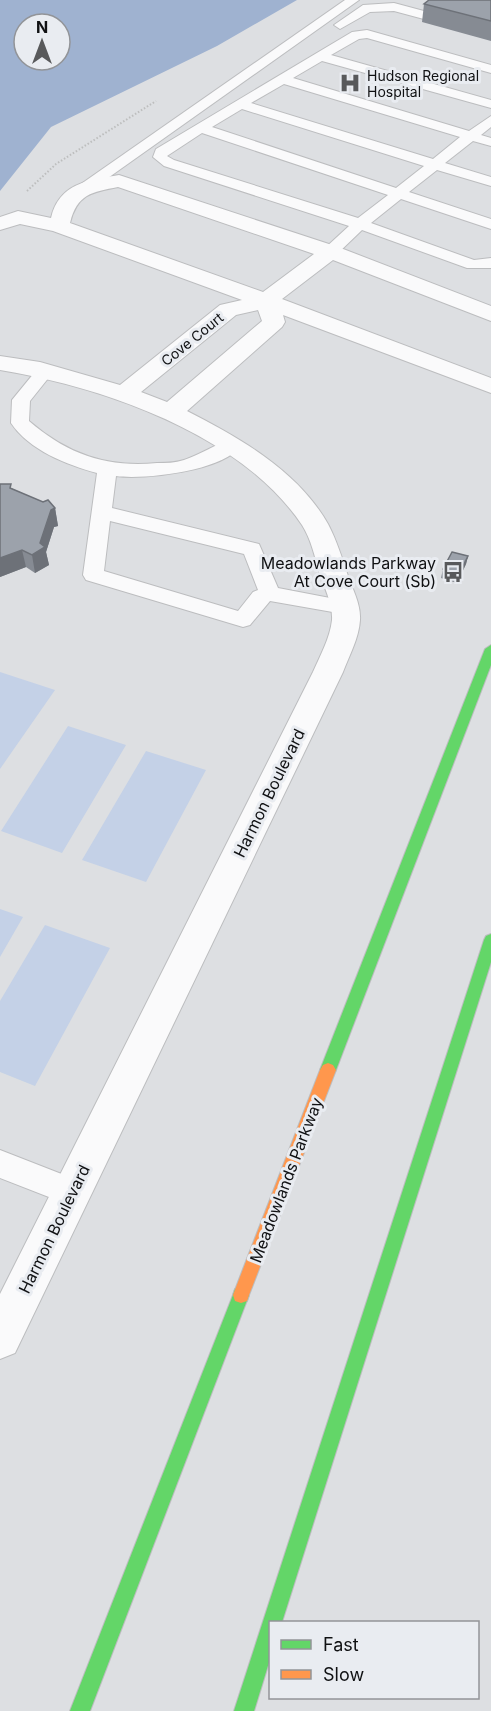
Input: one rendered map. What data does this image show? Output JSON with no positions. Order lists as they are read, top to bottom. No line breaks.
{"streets":{"main road":["Meadowlands Parkway"],"street":["Cove Court","Harmon Boulevard"]},"crossings":[["Cove Court","Harmon Boulevard"]],"places":{"hospital":["Hudson Regional Hospital"],"bus stop":["Meadowlands Parkway At Cove Court (Sb)"]},"legend":["Fast","Slow"],"north":"top"}
